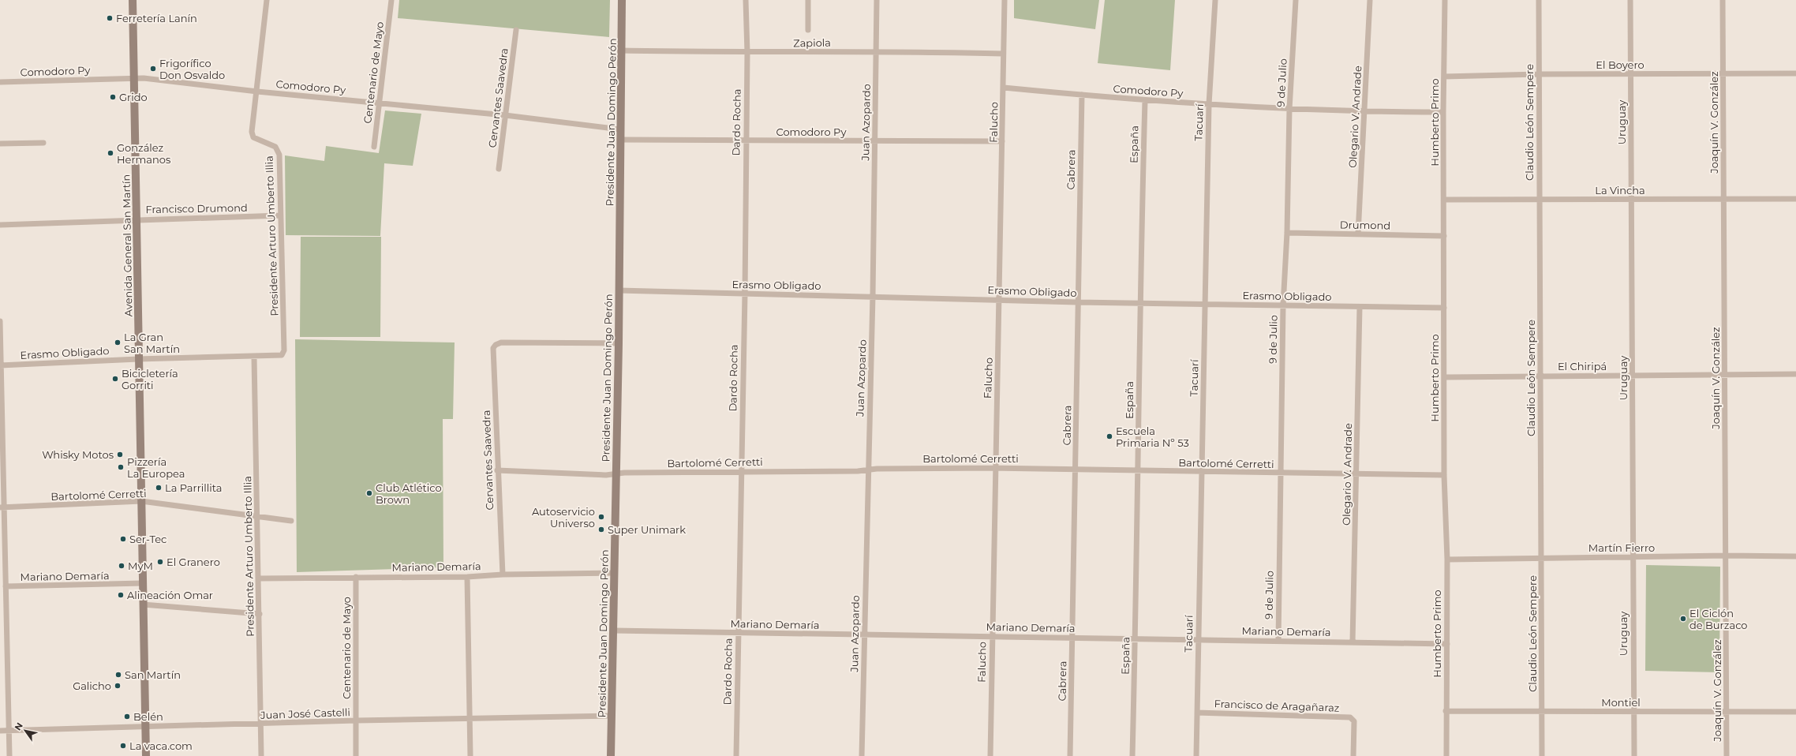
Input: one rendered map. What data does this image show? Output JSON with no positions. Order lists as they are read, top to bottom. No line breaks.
{"streets":{"street":["Zapiola","El Boyero","Comodoro Py","Centenario de Mayo","9 de Julio","Cervantes Saavedra","Olegario V. Andrade","Presidente Juan Domingo Perón","Dardo Rocha","Juan Azopardo","Falucho","Tacuarí","Humberto Primo","Claudio León Sempere","Uruguay","Joaquín V. González","España","Cabrera","La Vincha","Francisco Drumond","Drumond","Presidente Arturo Umberto Illia","Avenida General San Martín","Erasmo Obligado","El Chiripá","Bartolomé Cerretti","Martín Fierro","Mariano Demaría","Montiel","Francisco de Aragañaraz","Juan José Castelli"]},"crossings":[["Zapiola","Presidente Juan Domingo Perón"],["Zapiola","Dardo Rocha"],["Zapiola","Juan Azopardo"],["Zapiola","Falucho"],["El Boyero","Humberto Primo"],["El Boyero","Claudio León Sempere"],["El Boyero","Uruguay"],["El Boyero","Joaquín V. González"],["Comodoro Py","Centenario de Mayo"],["Comodoro Py","9 de Julio"],["Comodoro Py","Cervantes Saavedra"],["Comodoro Py","Olegario V. Andrade"],["Comodoro Py","Presidente Juan Domingo Perón"],["Comodoro Py","Dardo Rocha"],["Comodoro Py","Juan Azopardo"],["Comodoro Py","Falucho"],["Comodoro Py","Tacuarí"],["Comodoro Py","Humberto Primo"],["Comodoro Py","España"],["Comodoro Py","Cabrera"],["Comodoro Py","Presidente Arturo Umberto Illia"],["Comodoro Py","Avenida General San Martín"],["Centenario de Mayo","Mariano Demaría"],["Centenario de Mayo","Juan José Castelli"],["9 de Julio","Drumond"],["9 de Julio","Erasmo Obligado"],["9 de Julio","Bartolomé Cerretti"],["9 de Julio","Mariano Demaría"],["Cervantes Saavedra","Presidente Juan Domingo Perón"],["Cervantes Saavedra","Bartolomé Cerretti"],["Cervantes Saavedra","Mariano Demaría"],["Olegario V. Andrade","Drumond"],["Olegario V. Andrade","Erasmo Obligado"],["Olegario V. Andrade","Bartolomé Cerretti"],["Olegario V. Andrade","Mariano Demaría"],["Presidente Juan Domingo Perón","Erasmo Obligado"],["Presidente Juan Domingo Perón","Bartolomé Cerretti"],["Presidente Juan Domingo Perón","Mariano Demaría"],["Presidente Juan Domingo Perón","Juan José Castelli"],["Dardo Rocha","Erasmo Obligado"],["Dardo Rocha","Bartolomé Cerretti"],["Dardo Rocha","Mariano Demaría"],["Juan Azopardo","Erasmo Obligado"],["Juan Azopardo","Bartolomé Cerretti"],["Juan Azopardo","Mariano Demaría"],["Falucho","Erasmo Obligado"],["Falucho","Bartolomé Cerretti"],["Falucho","Mariano Demaría"],["Tacuarí","Erasmo Obligado"],["Tacuarí","Bartolomé Cerretti"],["Tacuarí","Mariano Demaría"],["Tacuarí","Francisco de Aragañaraz"],["Humberto Primo","La Vincha"],["Humberto Primo","Drumond"],["Humberto Primo","Erasmo Obligado"],["Humberto Primo","El Chiripá"],["Humberto Primo","Bartolomé Cerretti"],["Humberto Primo","Martín Fierro"],["Humberto Primo","Mariano Demaría"],["Humberto Primo","Montiel"],["Claudio León Sempere","La Vincha"],["Claudio León Sempere","El Chiripá"],["Claudio León Sempere","Martín Fierro"],["Claudio León Sempere","Montiel"],["Uruguay","La Vincha"],["Uruguay","El Chiripá"],["Uruguay","Martín Fierro"],["Uruguay","Montiel"],["Joaquín V. González","La Vincha"],["Joaquín V. González","El Chiripá"],["Joaquín V. González","Martín Fierro"],["Joaquín V. González","Montiel"],["España","Erasmo Obligado"],["España","Bartolomé Cerretti"],["España","Mariano Demaría"],["Cabrera","Erasmo Obligado"],["Cabrera","Bartolomé Cerretti"],["Cabrera","Mariano Demaría"],["Francisco Drumond","Presidente Arturo Umberto Illia"],["Francisco Drumond","Avenida General San Martín"],["Presidente Arturo Umberto Illia","Erasmo Obligado"],["Presidente Arturo Umberto Illia","Bartolomé Cerretti"],["Presidente Arturo Umberto Illia","Mariano Demaría"],["Presidente Arturo Umberto Illia","Juan José Castelli"],["Avenida General San Martín","Erasmo Obligado"],["Avenida General San Martín","Bartolomé Cerretti"],["Avenida General San Martín","Mariano Demaría"],["Avenida General San Martín","Juan José Castelli"]],"places":["Ferretería Lanín","Frigorífico Don Osvaldo","Grido","González Hermanos","La Gran San Martín","Bicicletería Gorriti","Escuela Primaria Nº 53","Whisky Motos","Pizzería La Europea","La Parrillita","Club Atlético Brown","Autoservicio Universo","Super Unimark","Ser-Tec","El Granero","MyM","Alineación Omar","El Ciclón de Burzaco","San Martín","Galicho","Belén","La vaca.com"],"north":"top left"}
